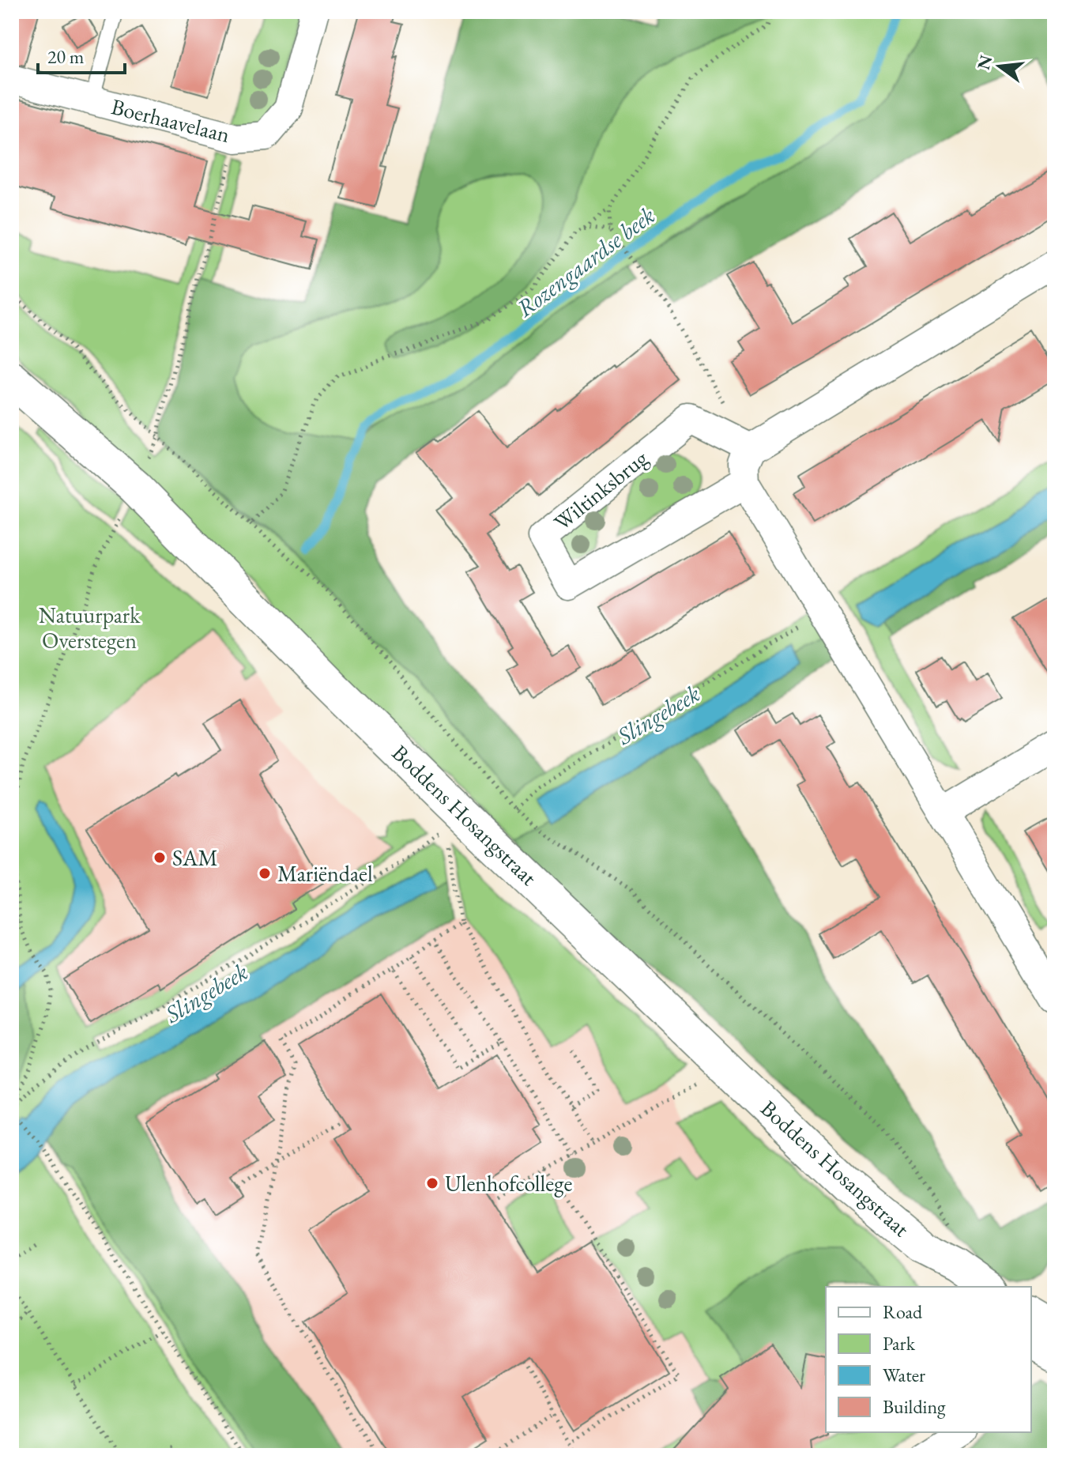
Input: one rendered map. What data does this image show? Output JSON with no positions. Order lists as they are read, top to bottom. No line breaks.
{"streets":{"street":["Boerhaavelaan","Wiltinksbrug","Boddens Hosangstraat"]},"water":["Rozengaardse beek","Slingebeek"],"parks":["Natuurpark Overstegen"],"places":["SAM","Mariëndael","Ulenhofcollege"],"legend":["Road","Park","Water","Building"],"scale_bar":"20 m","north":"left"}
